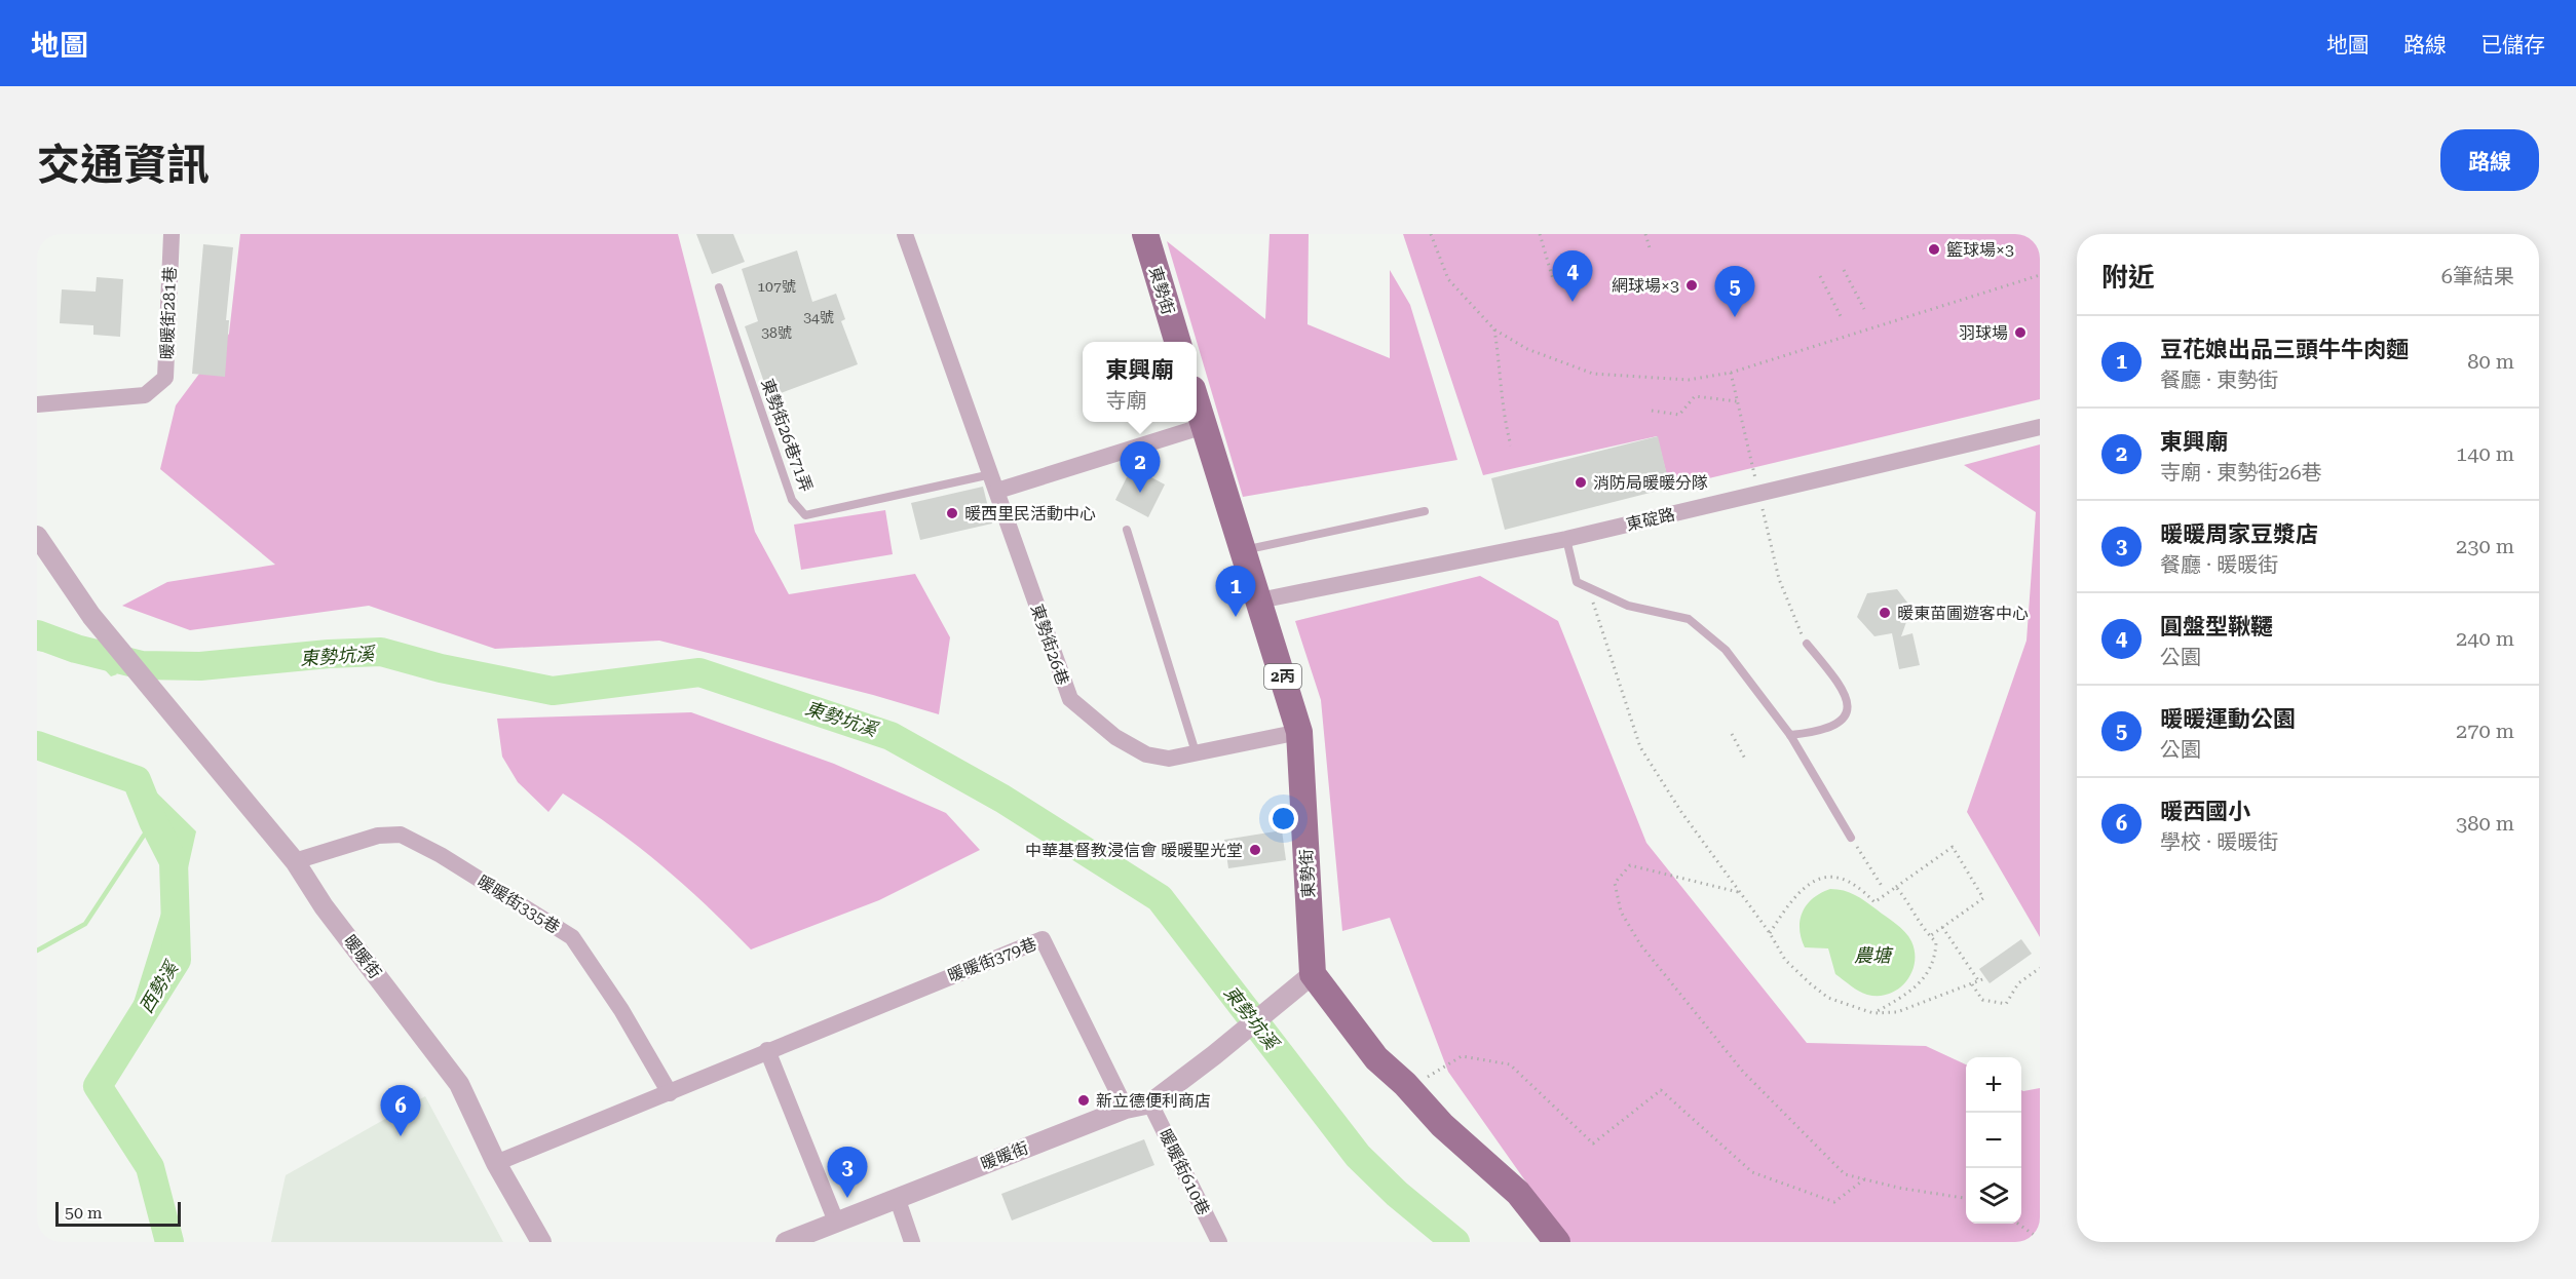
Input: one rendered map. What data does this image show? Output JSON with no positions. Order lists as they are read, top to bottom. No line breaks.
{"streets":{"main road":["東勢街","2丙"],"street":["暖暖街281巷","東碇路","東勢街26巷","暖暖街335巷","暖暖街","暖暖街379巷","暖暖街610巷"],"lane":["東勢街26巷71弄"]},"crossings":[["東勢街","東碇路"],["東勢街","東勢街26巷"],["東勢街","暖暖街"],["東勢街26巷71弄","東勢街26巷"],["暖暖街335巷","暖暖街"],["暖暖街335巷","暖暖街379巷"],["暖暖街","暖暖街379巷"],["暖暖街","暖暖街610巷"]],"water":["東勢坑溪","農塘","西勢溪"],"places":["籃球場×3","網球場×3","羽球場","消防局暖暖分隊","暖西里民活動中心","暖東苗圃遊客中心","中華基督教浸信會 暖暖聖光堂","新立德便利商店"],"house_numbers":["107號","34號","38號"],"scale_bar":"50 m","page":{"header":"地圖","nav":["地圖","路線","已儲存"],"title":"交通資訊","buttons":"路線","heading":["附近","6筆結果"],"pins":["4","5","2","1","6","3"],"list":[{"mark":"1","name":"豆花娘出品三頭牛牛肉麵","note":"餐廳 · 東勢街","value":"80 m"},{"mark":"2","name":"東興廟","note":"寺廟 · 東勢街26巷","value":"140 m"},{"mark":"3","name":"暖暖周家豆漿店","note":"餐廳 · 暖暖街","value":"230 m"},{"mark":"4","name":"圓盤型鞦韆","note":"公園","value":"240 m"},{"mark":"5","name":"暖暖運動公園","note":"公園","value":"270 m"},{"mark":"6","name":"暖西國小","note":"學校 · 暖暖街","value":"380 m"}],"popup":["東興廟","寺廟"],"map_buttons":["+","−"],"scale":"50 m"}}
